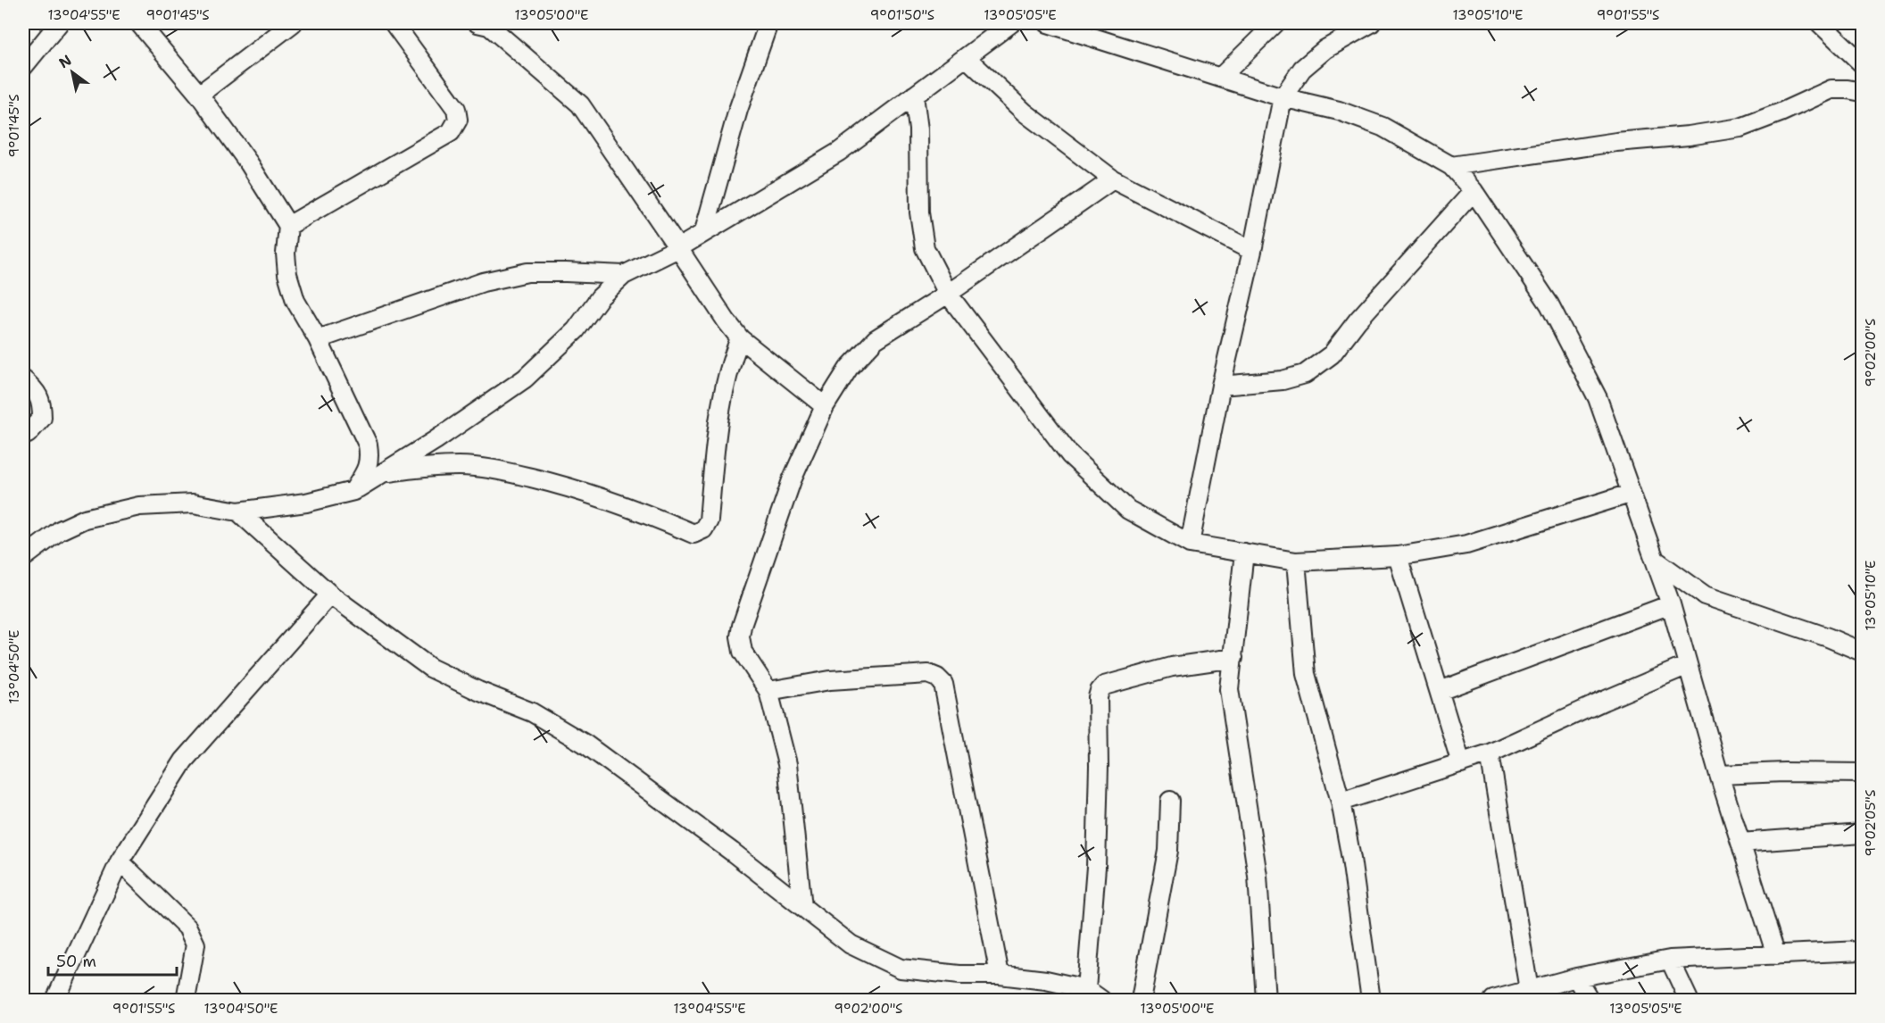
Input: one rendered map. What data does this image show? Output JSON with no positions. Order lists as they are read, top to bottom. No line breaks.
{"scale_bar":"50 m","north":"top left","coordinates":["13°04'55\"E","9°01'45\"S","13°05'00\"E","9°01'50\"S","13°05'05\"E","13°05'10\"E","9°01'55\"S","9°02'00\"S","13°04'50\"E","9°02'05\"S"]}
